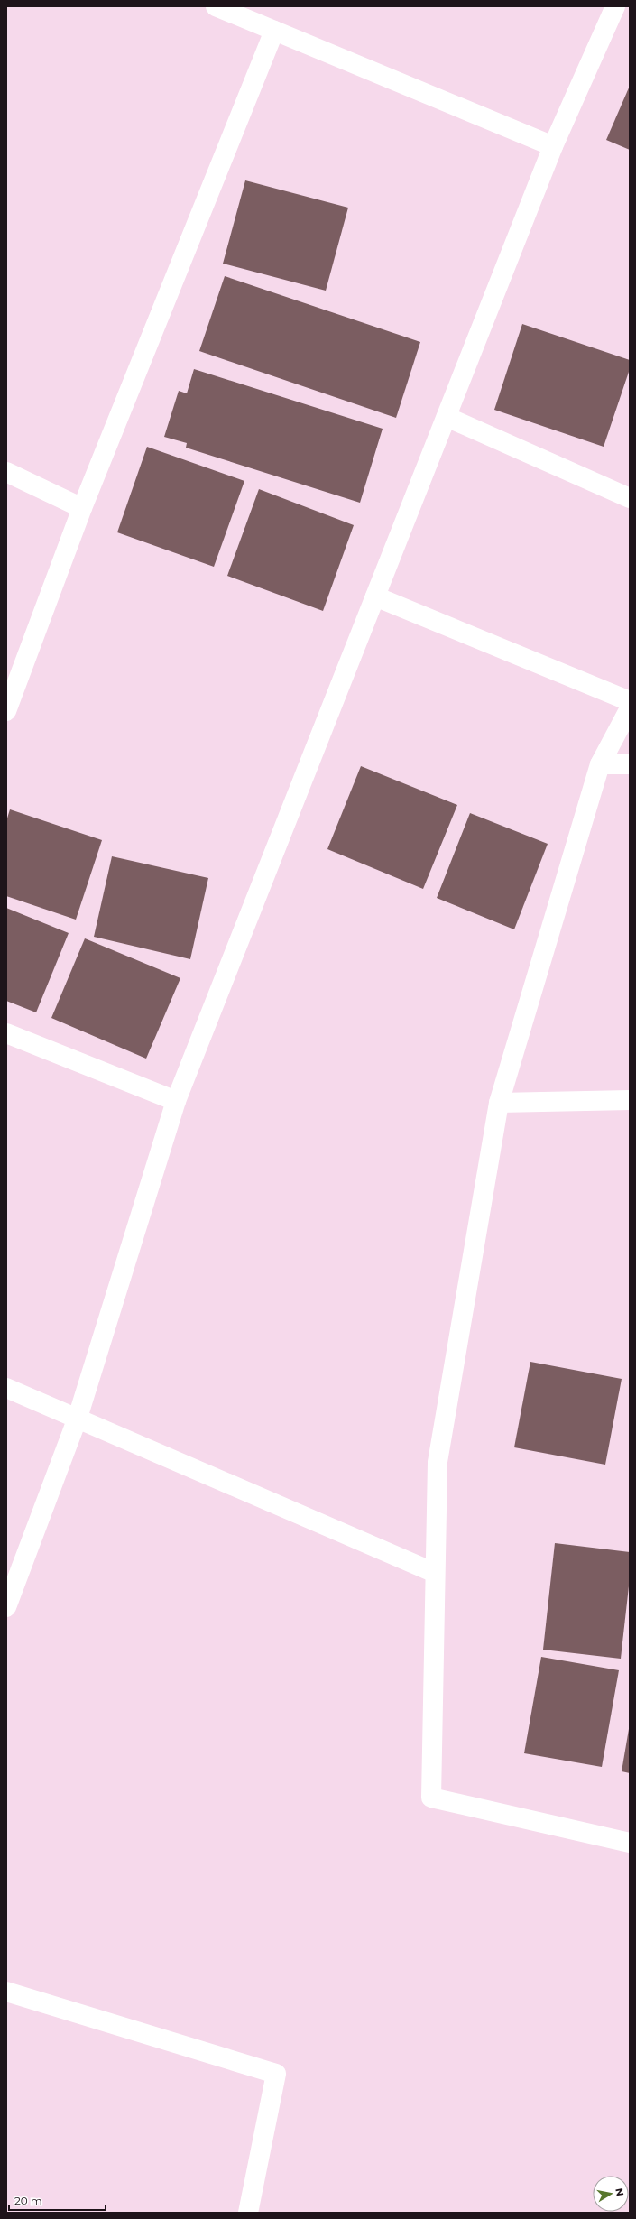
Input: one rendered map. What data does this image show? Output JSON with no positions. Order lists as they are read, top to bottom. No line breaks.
{"scale_bar":"20 m","north":"right"}
